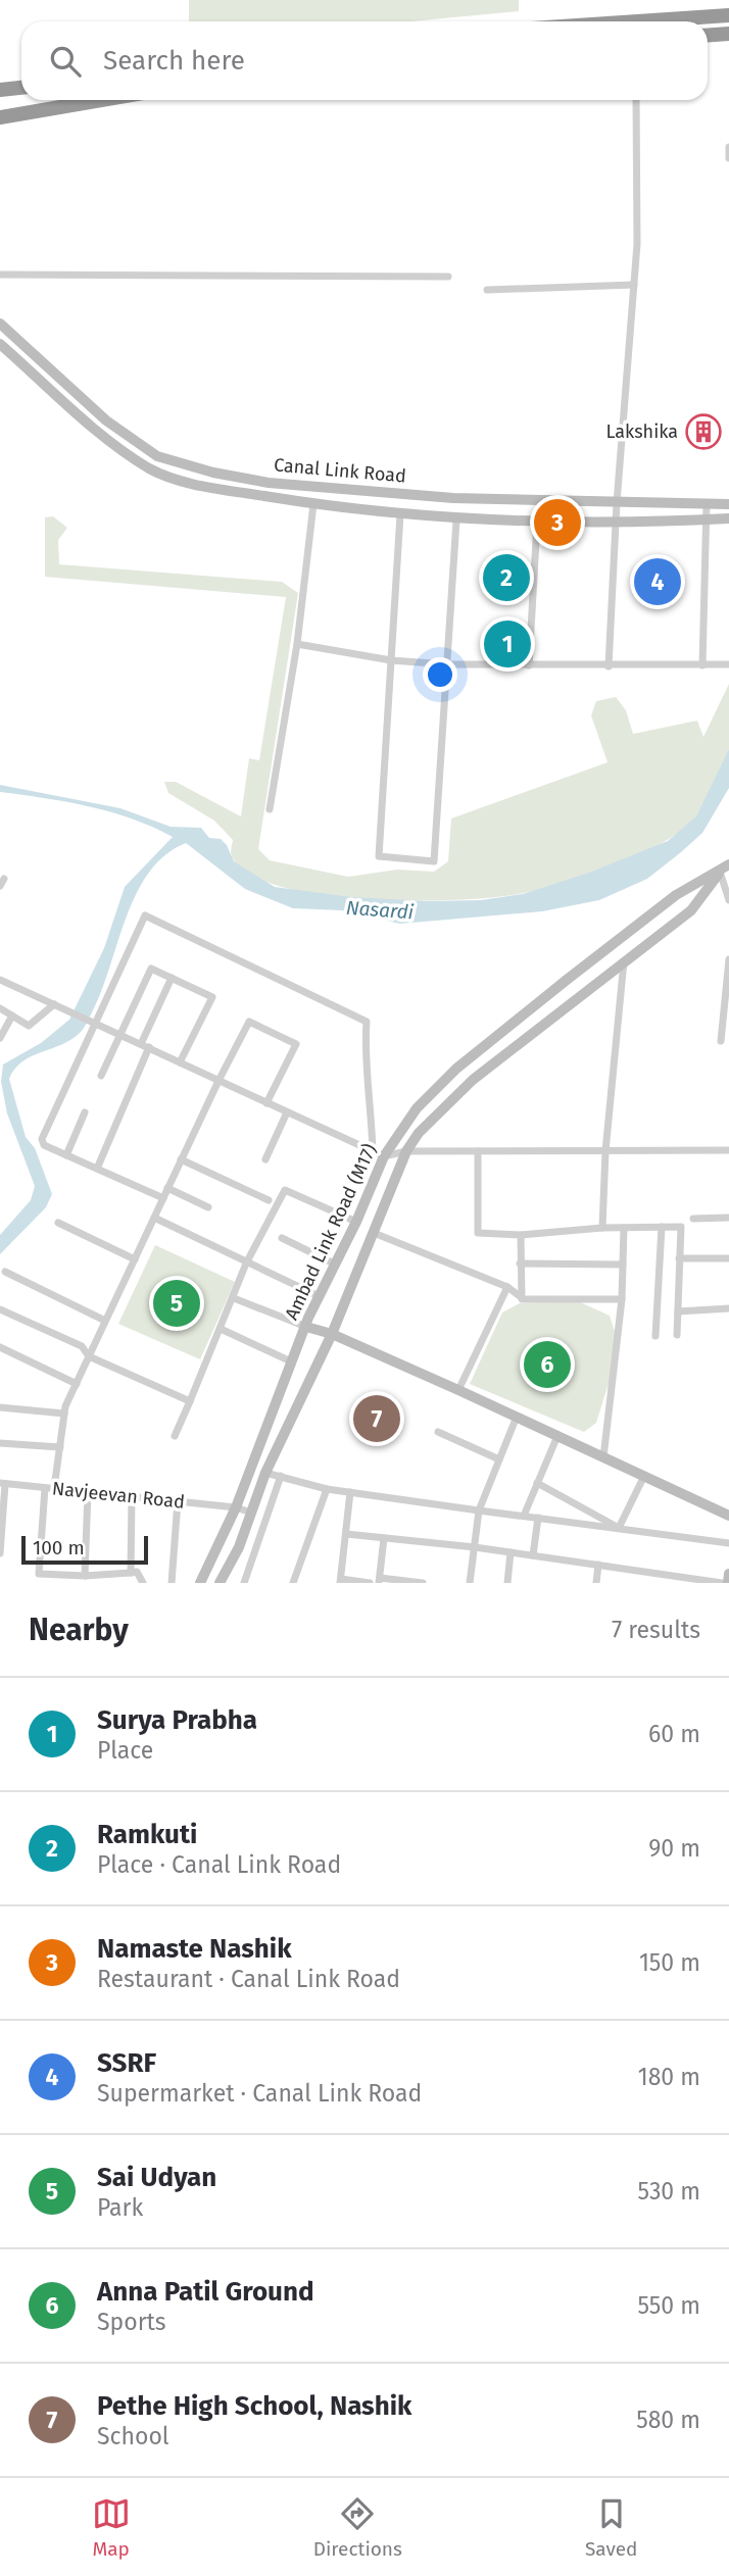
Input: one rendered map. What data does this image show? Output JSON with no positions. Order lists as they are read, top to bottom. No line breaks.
{"streets":{"main road":["Canal Link Road","Ambad Link Road (M17)"],"street":["Navjeevan Road"]},"crossings":[["Ambad Link Road (M17)","Navjeevan Road"]],"water":["Nasardi"],"places":{"building":["Lakshika"]},"scale_bar":"100 m","page":{"search":"Search here","pins":["3","2","4","1","5","6","7"],"scale":"100 m","heading":["Nearby","7 results"],"list":[{"mark":"1","name":"Surya Prabha","note":"Place","value":"60 m"},{"mark":"2","name":"Ramkuti","note":"Place · Canal Link Road","value":"90 m"},{"mark":"3","name":"Namaste Nashik","note":"Restaurant · Canal Link Road","value":"150 m"},{"mark":"4","name":"SSRF","note":"Supermarket · Canal Link Road","value":"180 m"},{"mark":"5","name":"Sai Udyan","note":"Park","value":"530 m"},{"mark":"6","name":"Anna Patil Ground","note":"Sports","value":"550 m"},{"mark":"7","name":"Pethe High School, Nashik","note":"School","value":"580 m"}],"nav":["Map","Directions","Saved"]}}
